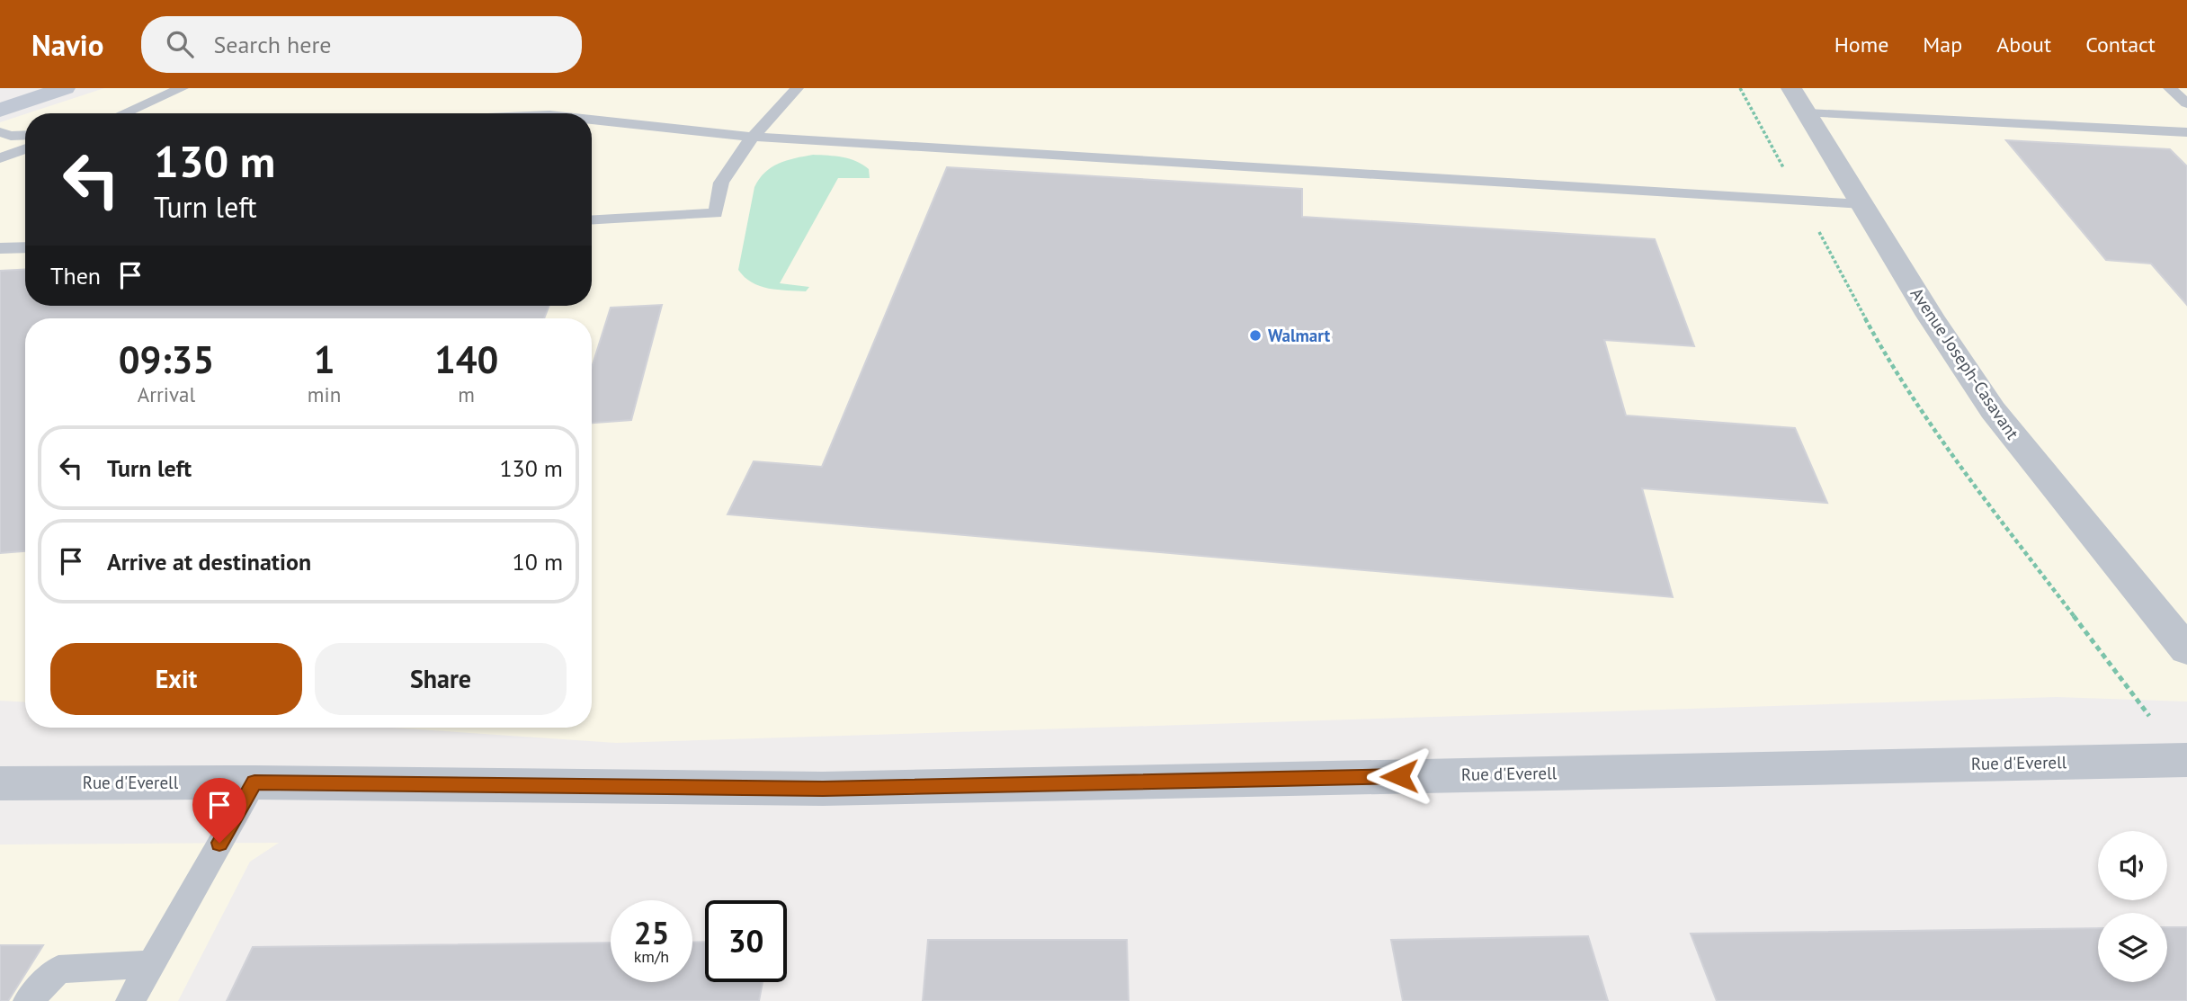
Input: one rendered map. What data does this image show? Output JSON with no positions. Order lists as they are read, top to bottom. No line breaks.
{"streets":{"street":["Avenue Joseph-Casavant","Rue d'Everell"]},"places":["Walmart"],"page":{"header":"Navio","search":"Search here","nav":["Home","Map","About","Contact"],"turn":["130 m","Turn left"],"then":"Then","eta":["09:35","Arrival","1","min","140","m"],"list":[{"name":"Turn left","value":"130 m"},{"name":"Arrive at destination","value":"10 m"}],"buttons":["Exit","Share"],"speed":"25 km/h","limit":"30"}}
